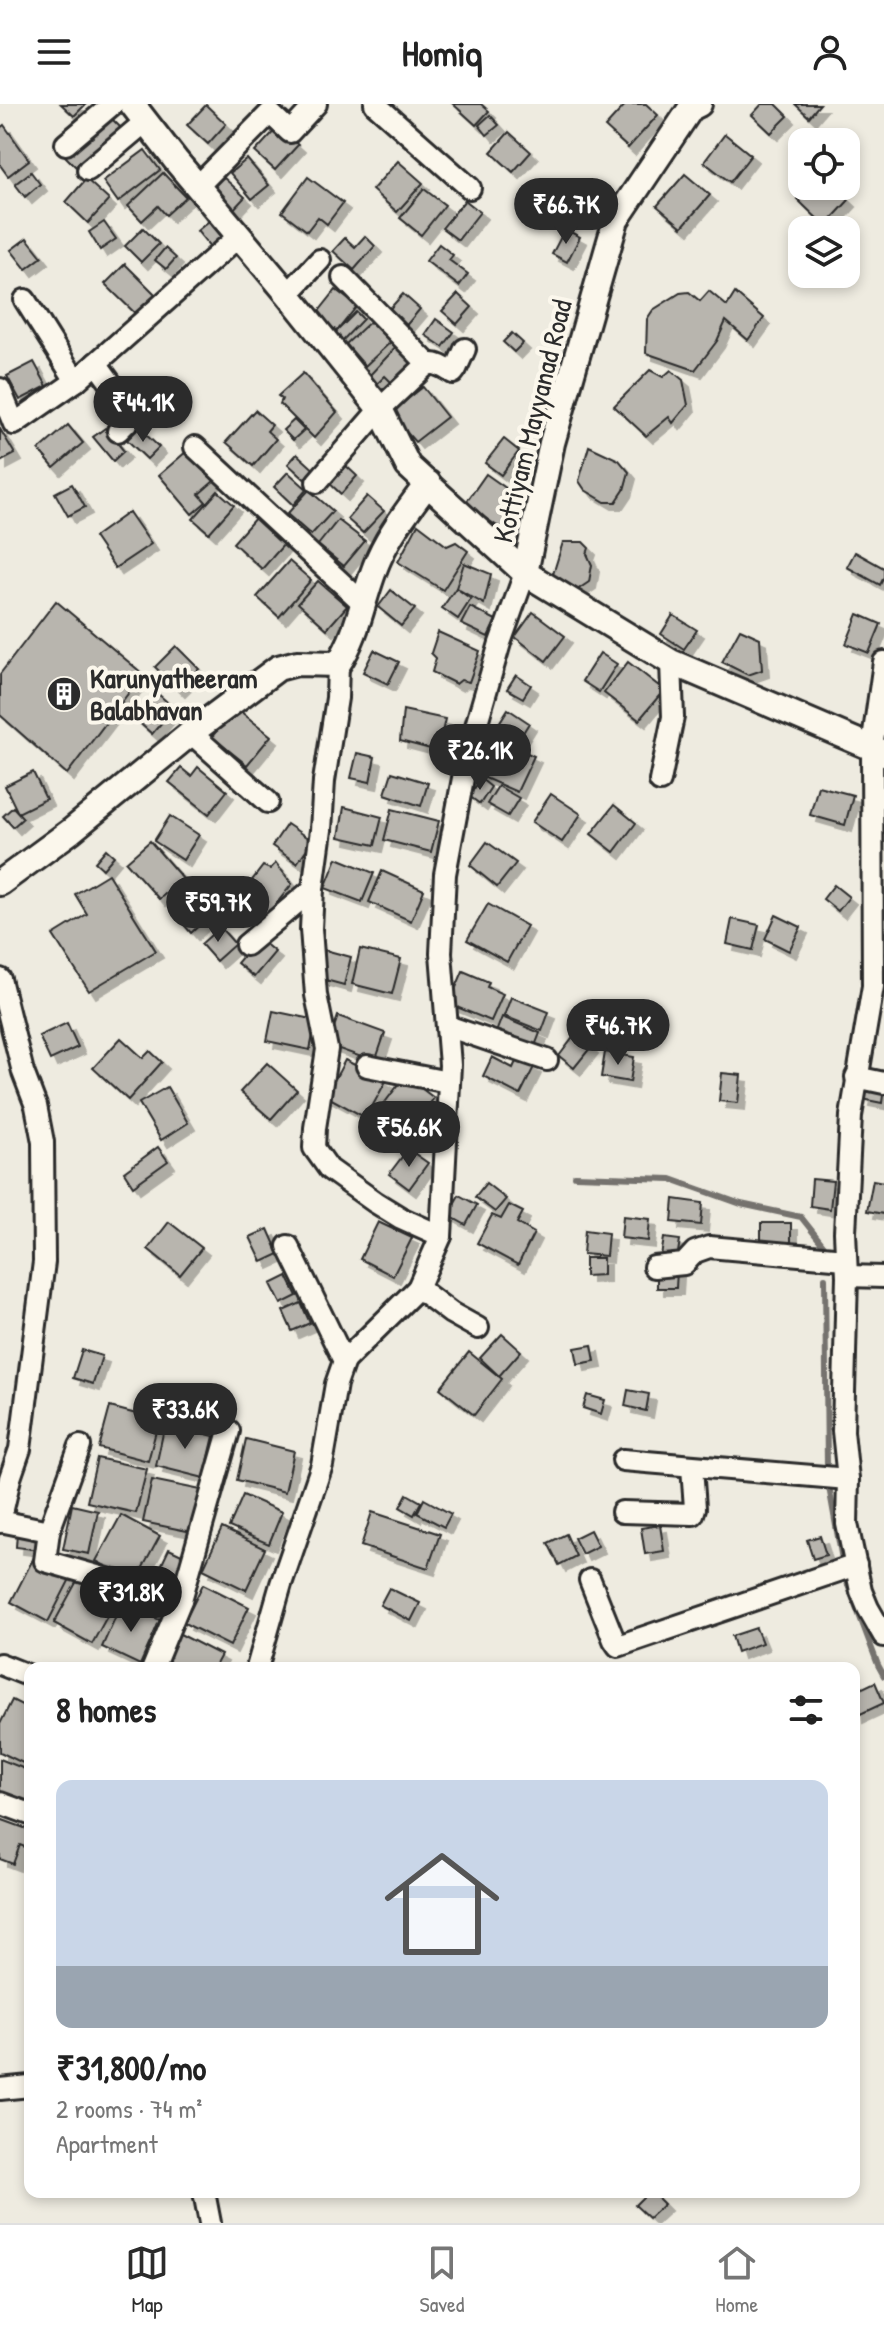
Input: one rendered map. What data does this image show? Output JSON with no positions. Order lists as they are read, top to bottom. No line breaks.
{"streets":{"street":["Kottiyam Mayyanad Road"]},"places":{"building":["Karunyatheeram Balabhavan"]},"page":{"header":"Homiq","price":["₹66.7K","₹44.1K","₹26.1K","₹59.7K","₹46.7K","₹56.6K","₹33.6K","₹31.8K"],"heading":"8 homes","list":[{"name":"₹31,800/mo","note":"2 rooms · 74 m² · Apartment"}],"tabs":["Map","Saved","Home"]}}
